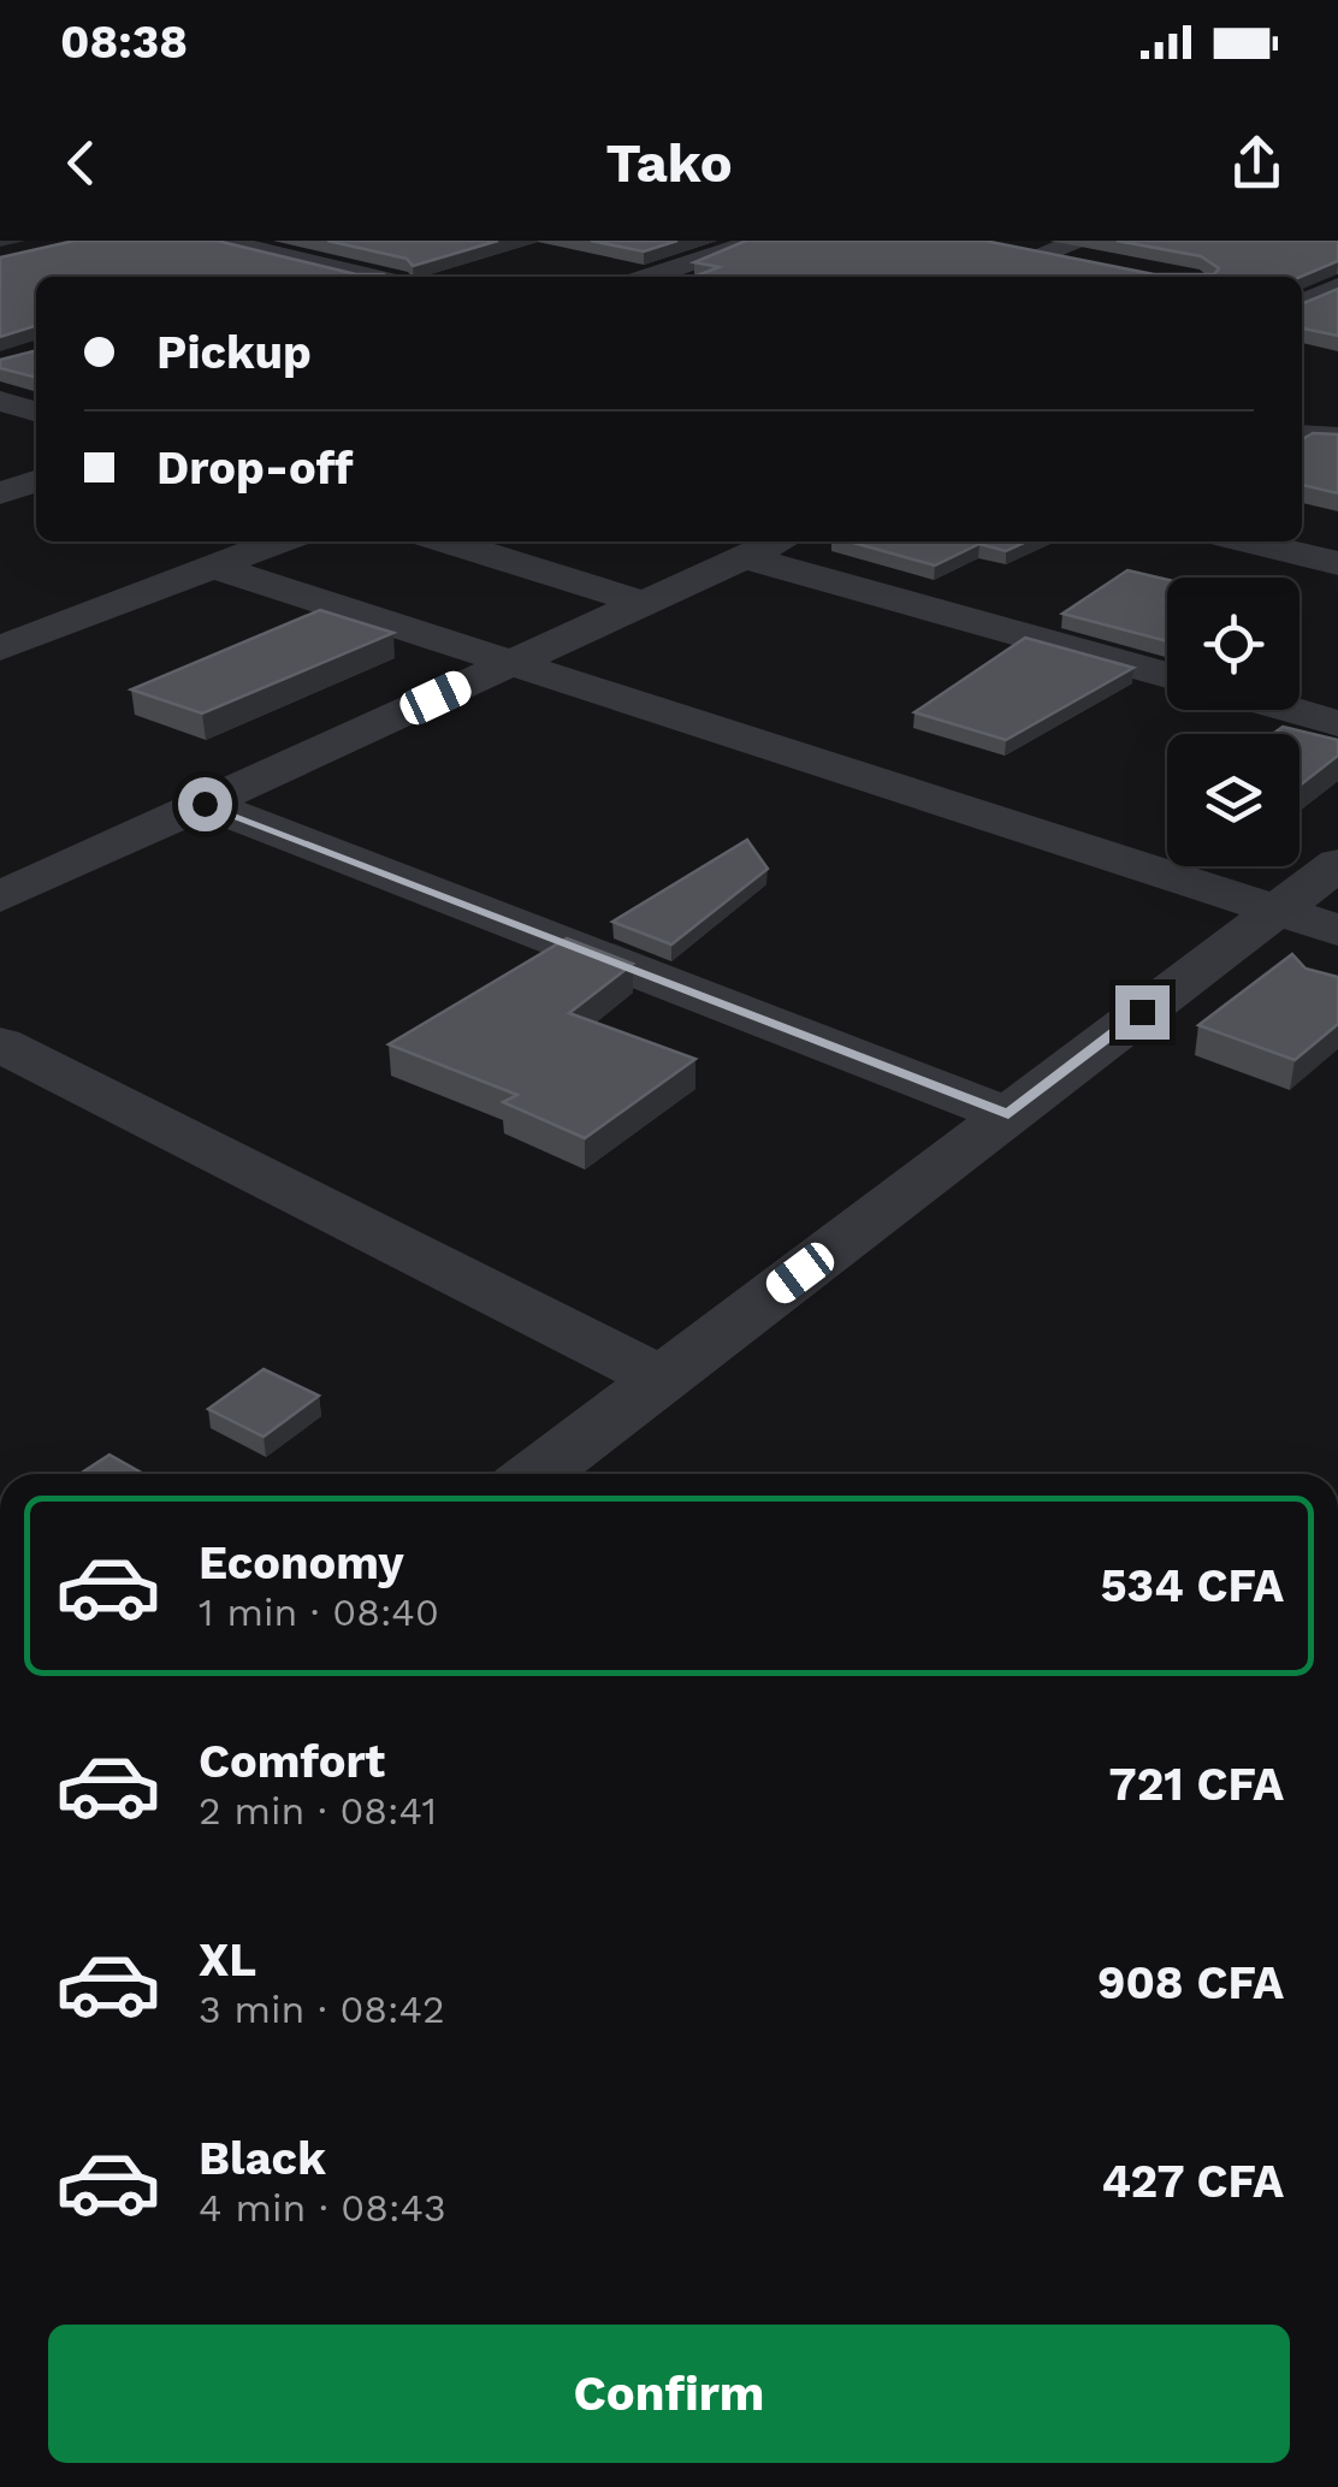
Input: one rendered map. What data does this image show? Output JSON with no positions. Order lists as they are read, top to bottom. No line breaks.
{"page":{"status":"08:38","header":"Tako","banner":["Pickup","Drop-off"],"list":[{"name":"Economy","note":"1 min · 08:40","value":"534 CFA"},{"name":"Comfort","note":"2 min · 08:41","value":"721 CFA"},{"name":"XL","note":"3 min · 08:42","value":"908 CFA"},{"name":"Black","note":"4 min · 08:43","value":"427 CFA"}],"buttons":"Confirm"}}
